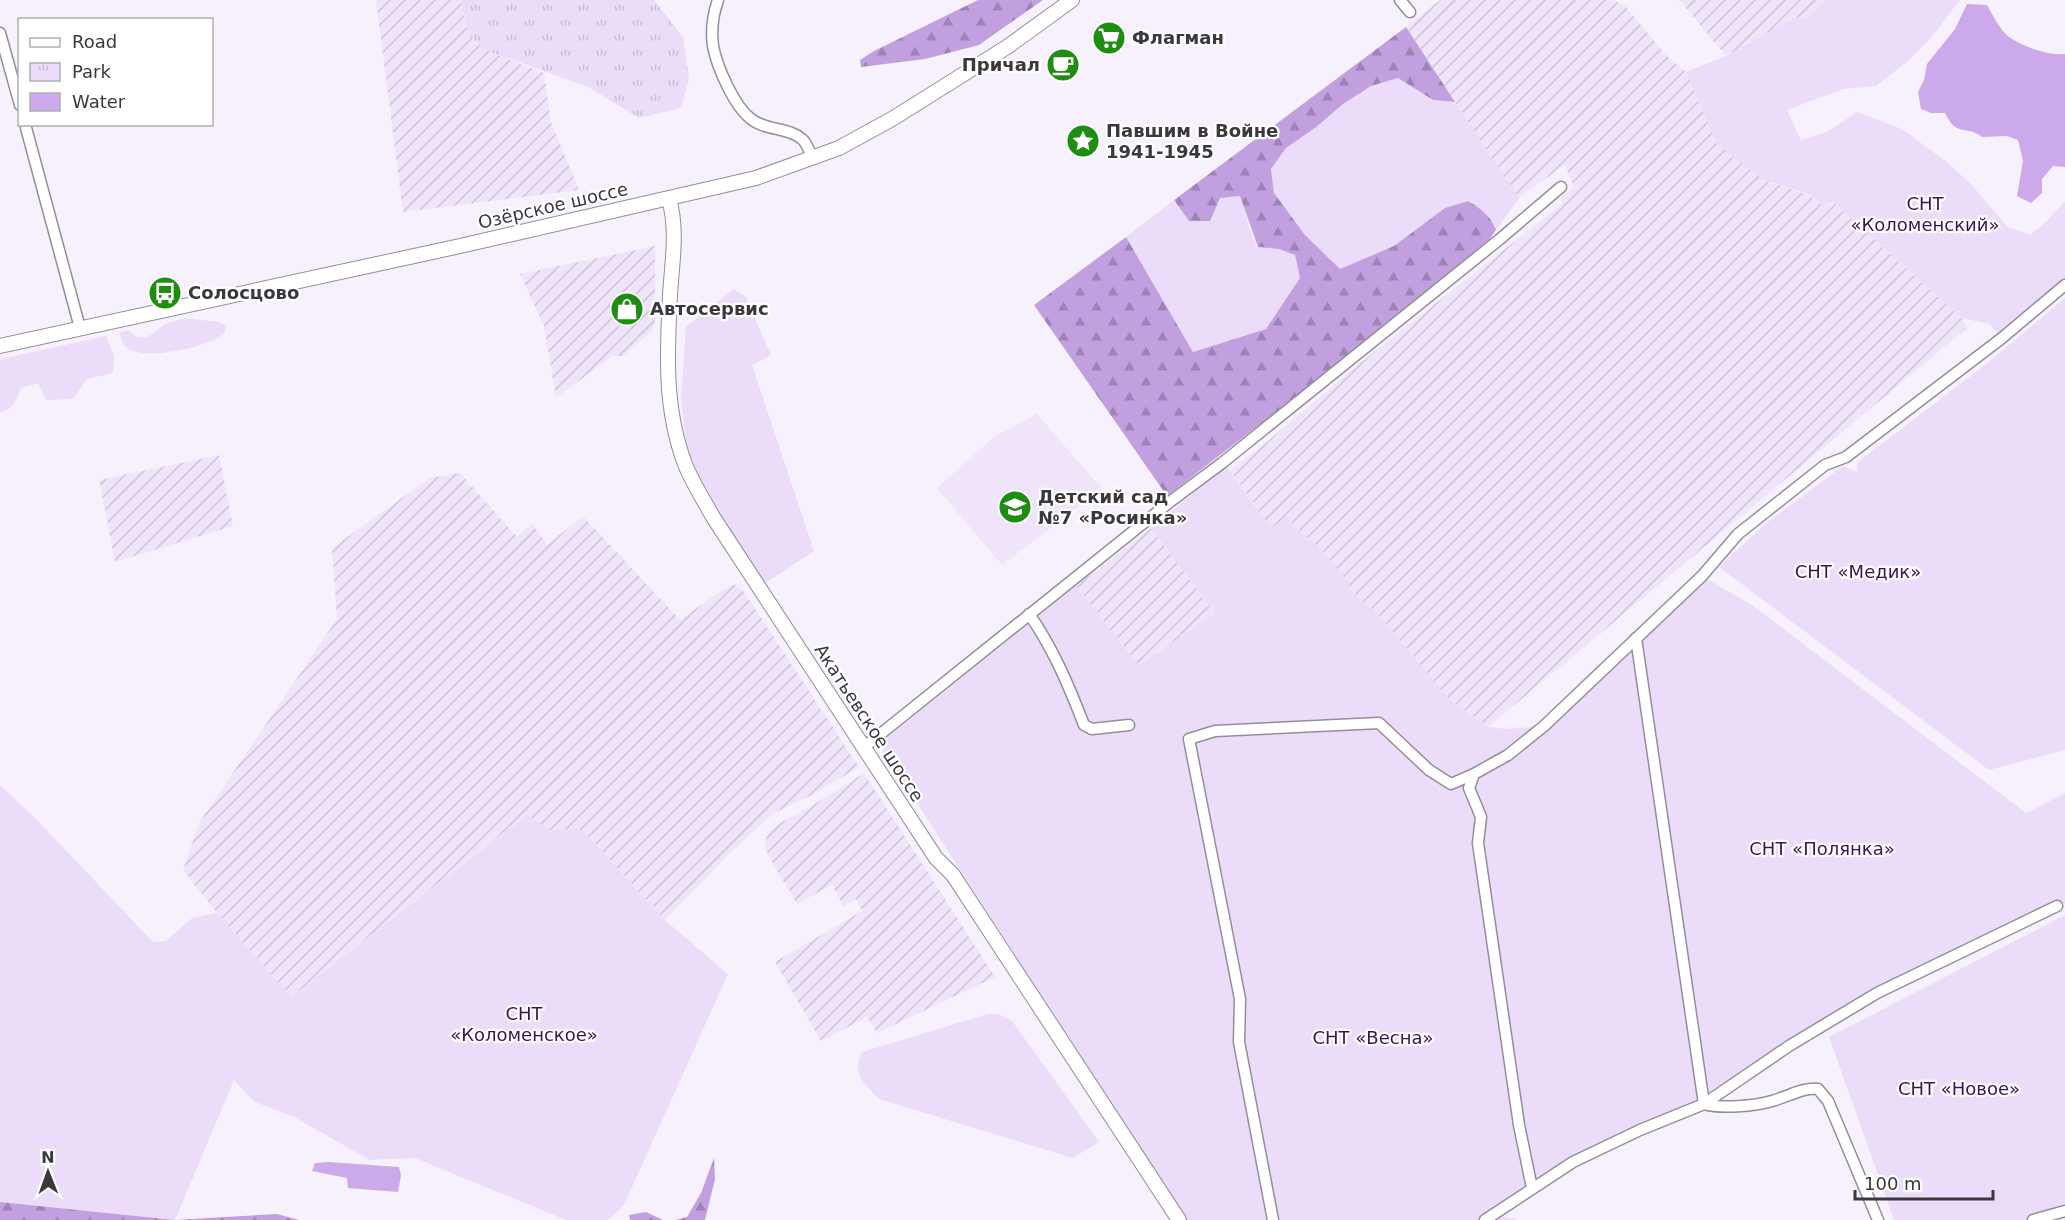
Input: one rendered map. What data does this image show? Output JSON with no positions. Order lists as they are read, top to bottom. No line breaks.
{"streets":{"main road":["Озёрское шоссе","Акатьевское шоссе"]},"crossings":[["Озёрское шоссе","Акатьевское шоссе"]],"parks":["СНТ «Коломенский»","СНТ «Медик»","СНТ «Полянка»","СНТ «Коломенское»","СНТ «Весна»","СНТ «Новое»"],"places":{"supermarket":["Флагман"],"cafe":["Причал"],"place":["Павшим в Войне 1941-1945"],"bus stop":["Солосцово"],"shop":["Автосервис"],"school or university":["Детский сад №7 «Росинка»"]},"legend":["Road","Park","Water"],"scale_bar":"100 m","north":"top"}
